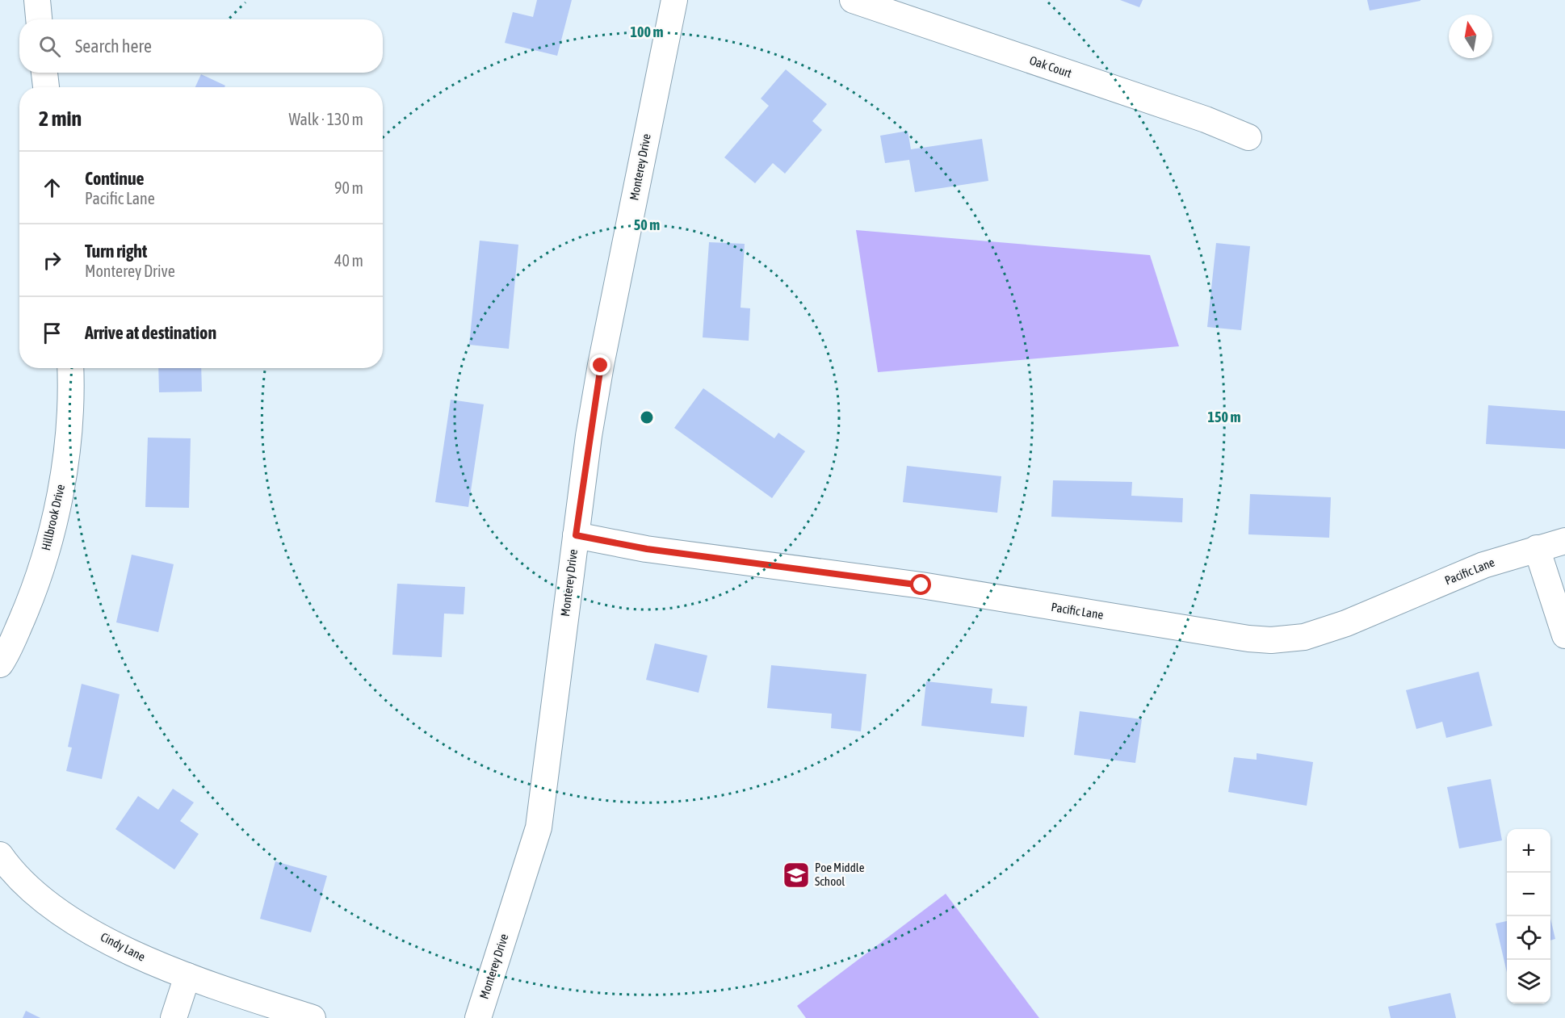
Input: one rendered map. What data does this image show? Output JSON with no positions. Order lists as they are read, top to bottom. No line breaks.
{"streets":{"street":["Oak Court","Monterey Drive","Hillbrook Drive","Pacific Lane","Cindy Lane"]},"crossings":[["Monterey Drive","Pacific Lane"]],"places":{"school or university":["Poe Middle School"]},"north":"top","page":{"search":"Search here","heading":["2 min","Walk · 130 m"],"list":[["Continue","Pacific Lane","90 m"],["Turn right","Monterey Drive","40 m"],"Arrive at destination"],"map_buttons":["+","−"]},"rings":["100 m","50 m","150 m"]}
